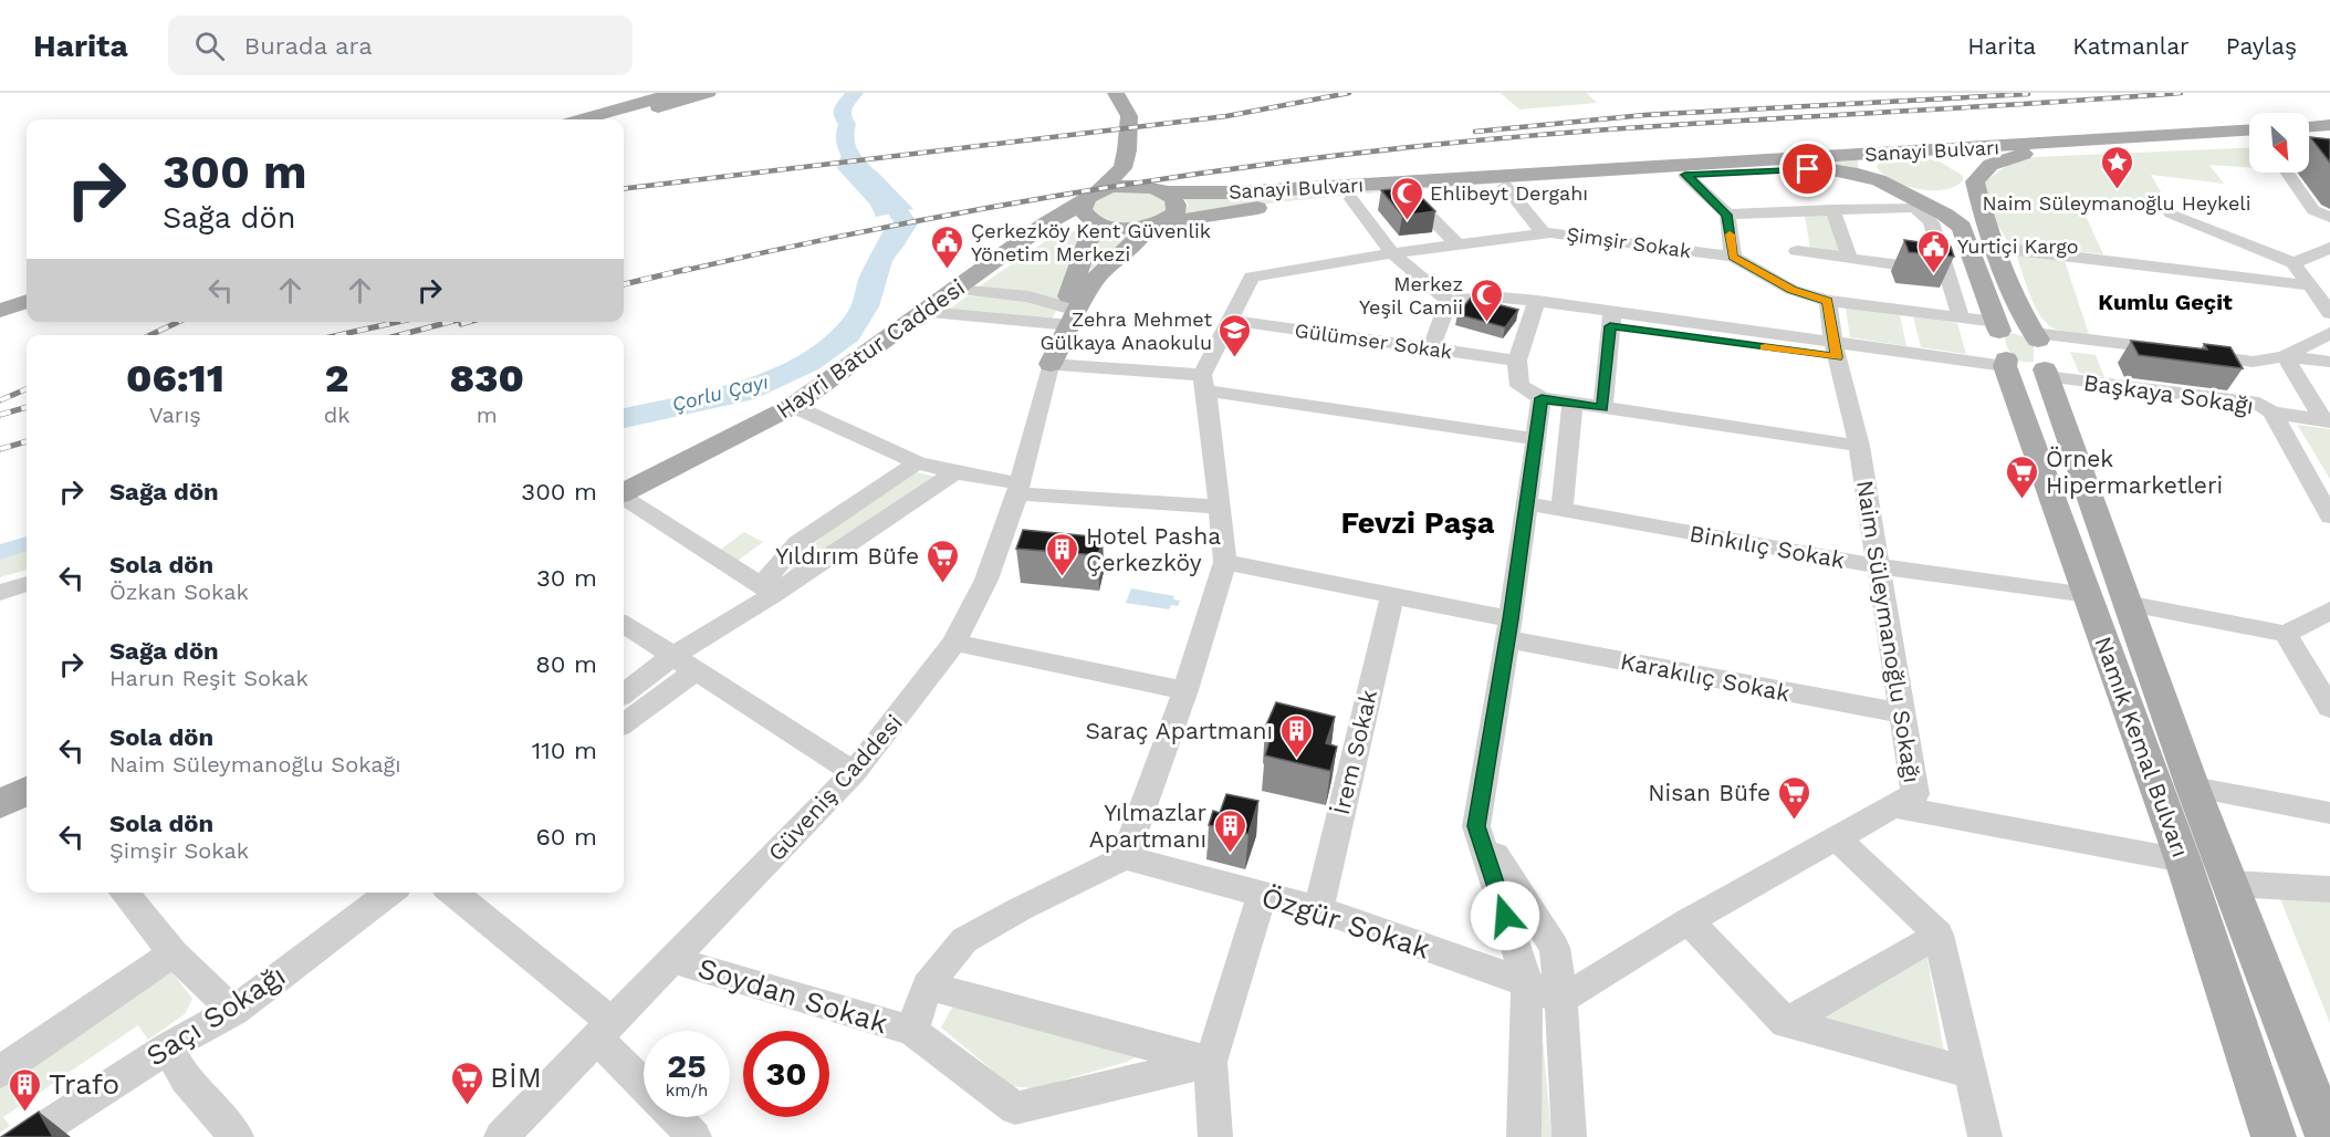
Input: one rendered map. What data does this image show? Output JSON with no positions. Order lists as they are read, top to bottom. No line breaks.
{"streets":{"main road":["Sanayi Bulvarı","Hayri Batur Caddesi","Namık Kemal Bulvarı","Güveniş Caddesi"],"street":["Şimşir Sokak","Gülümser Sokak","Başkaya Sokağı","Binkılıç Sokak","Naim Süleymanoğlu Sokağı","Karakılıç Sokak","İrem Sokak","Özgür Sokak","Soydan Sokak","Saçı Sokağı"]},"crossings":[["Sanayi Bulvarı","Hayri Batur Caddesi"],["Sanayi Bulvarı","Namık Kemal Bulvarı"],["Sanayi Bulvarı","Güveniş Caddesi"],["Şimşir Sokak","Gülümser Sokak"],["Şimşir Sokak","Naim Süleymanoğlu Sokağı"],["Şimşir Sokak","Namık Kemal Bulvarı"],["Hayri Batur Caddesi","Güveniş Caddesi"],["Başkaya Sokağı","Namık Kemal Bulvarı"],["Binkılıç Sokak","Naim Süleymanoğlu Sokağı"],["Binkılıç Sokak","Namık Kemal Bulvarı"],["Naim Süleymanoğlu Sokağı","Karakılıç Sokak"],["Naim Süleymanoğlu Sokağı","Özgür Sokak"],["Karakılıç Sokak","İrem Sokak"],["İrem Sokak","Özgür Sokak"],["Güveniş Caddesi","Soydan Sokak"]],"districts":["Kumlu Geçit","Fevzi Paşa"],"water":["Çorlu Çayı"],"places":{"place":["Naim Süleymanoğlu Heykeli"],"mosque":["Ehlibeyt Dergahı","Merkez Yeşil Camii"],"public building":["Çerkezköy Kent Güvenlik Yönetim Merkezi","Yurtiçi Kargo"],"school or university":["Zehra Mehmet Gülkaya Anaokulu"],"supermarket":["Örnek Hipermarketleri","Yıldırım Büfe","Nisan Büfe","BİM"],"building":["Hotel Pasha Çerkezköy","Saraç Apartmanı","Yılmazlar Apartmanı","Trafo"]},"north":"bottom right","page":{"header":"Harita","search":"Burada ara","nav":["Harita","Katmanlar","Paylaş"],"turn":["300 m","Sağa dön"],"eta":["06:11","Varış","2","dk","830","m"],"list":[{"name":"Sağa dön","value":"300 m"},{"name":"Sola dön","note":"Özkan Sokak","value":"30 m"},{"name":"Sağa dön","note":"Harun Reşit Sokak","value":"80 m"},{"name":"Sola dön","note":"Naim Süleymanoğlu Sokağı","value":"110 m"},{"name":"Sola dön","note":"Şimşir Sokak","value":"60 m"}],"speed":"25 km/h","limit":"30"}}
